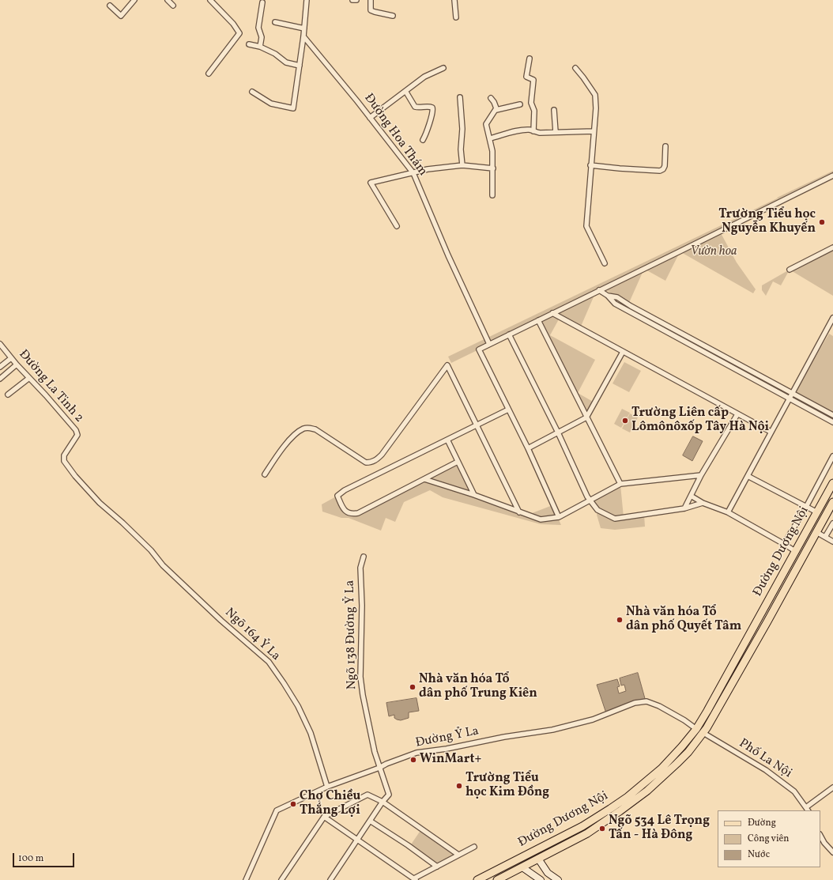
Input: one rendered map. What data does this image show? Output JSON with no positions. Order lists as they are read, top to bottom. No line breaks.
{"streets":{"main road":["Đường Dương Nội"],"street":["Đường Hoa Thám","Đường La Tinh 2","Ngõ 164 Ỷ La","Ngõ 138 Đường Ỷ La","Đường Ỷ La","Phố La Nội"]},"crossings":[["Đường La Tinh 2","Ngõ 164 Ỷ La"],["Đường Dương Nội","Đường Ỷ La"],["Đường Dương Nội","Phố La Nội"],["Ngõ 164 Ỷ La","Đường Ỷ La"],["Ngõ 138 Đường Ỷ La","Đường Ỷ La"]],"parks":["Vườn hoa"],"places":["Trường Tiểu học Nguyễn Khuyến","Trường Liên cấp Lômônôxốp Tây Hà Nội","Nhà văn hóa Tổ dân phố Quyết Tâm","Nhà văn hóa Tổ dân phố Trung Kiên","WinMart+","Trường Tiểu học Kim Đồng","Chợ Chiều Thắng Lợi","Ngõ 534 Lê Trọng Tấn - Hà Đông"],"legend":["Đường","Công viên","Nước"],"scale_bar":"100 m"}
